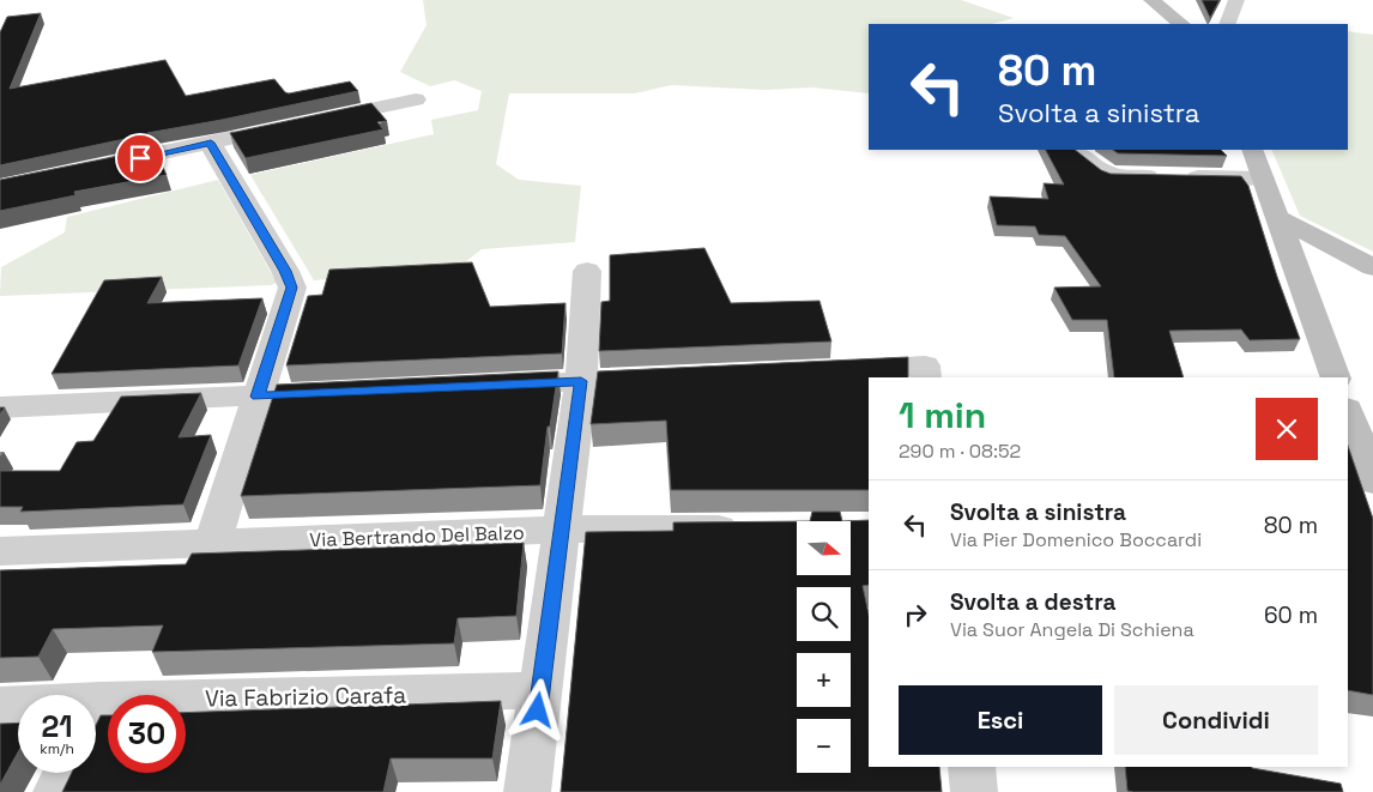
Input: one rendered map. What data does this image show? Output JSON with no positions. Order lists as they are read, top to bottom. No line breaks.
{"streets":{"street":["Via Bertrando Del Balzo","Via Fabrizio Carafa"]},"north":"right","page":{"turn":["80 m","Svolta a sinistra"],"heading":["1 min","290 m · 08:52"],"list":[{"name":"Svolta a sinistra","note":"Via Pier Domenico Boccardi","value":"80 m"},{"name":"Svolta a destra","note":"Via Suor Angela Di Schiena","value":"60 m"}],"map_buttons":["+","−"],"buttons":["Esci","Condividi"],"speed":"21 km/h","limit":"30"}}
